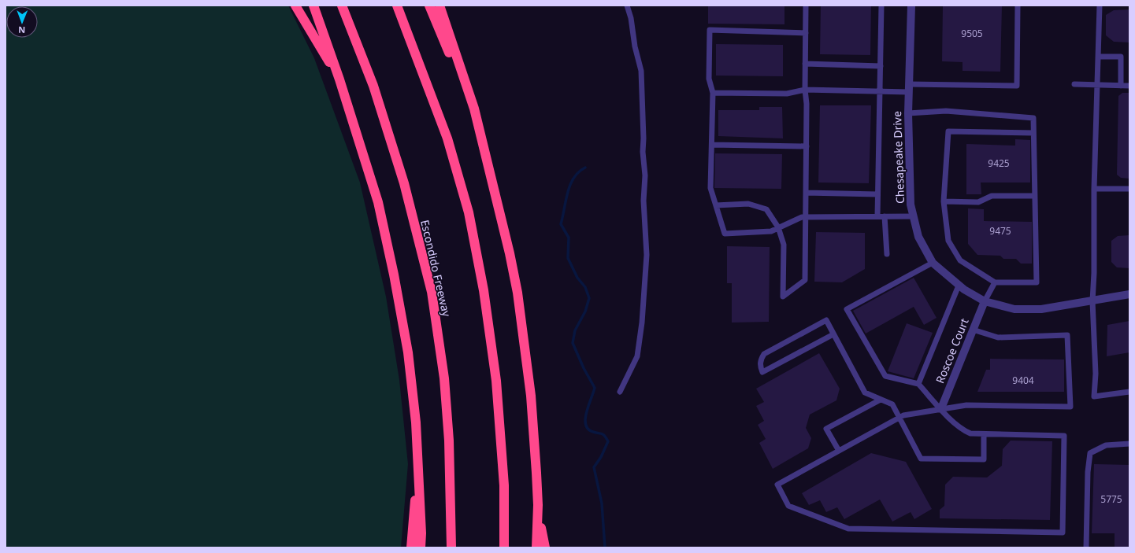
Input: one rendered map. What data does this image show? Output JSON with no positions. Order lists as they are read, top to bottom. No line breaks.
{"streets":{"highway":["Escondido Freeway"],"street":["Chesapeake Drive","Roscoe Court"]},"crossings":[["Chesapeake Drive","Roscoe Court"]],"house_numbers":["9505","9425","9475","9404","5775"],"north":"bottom"}
